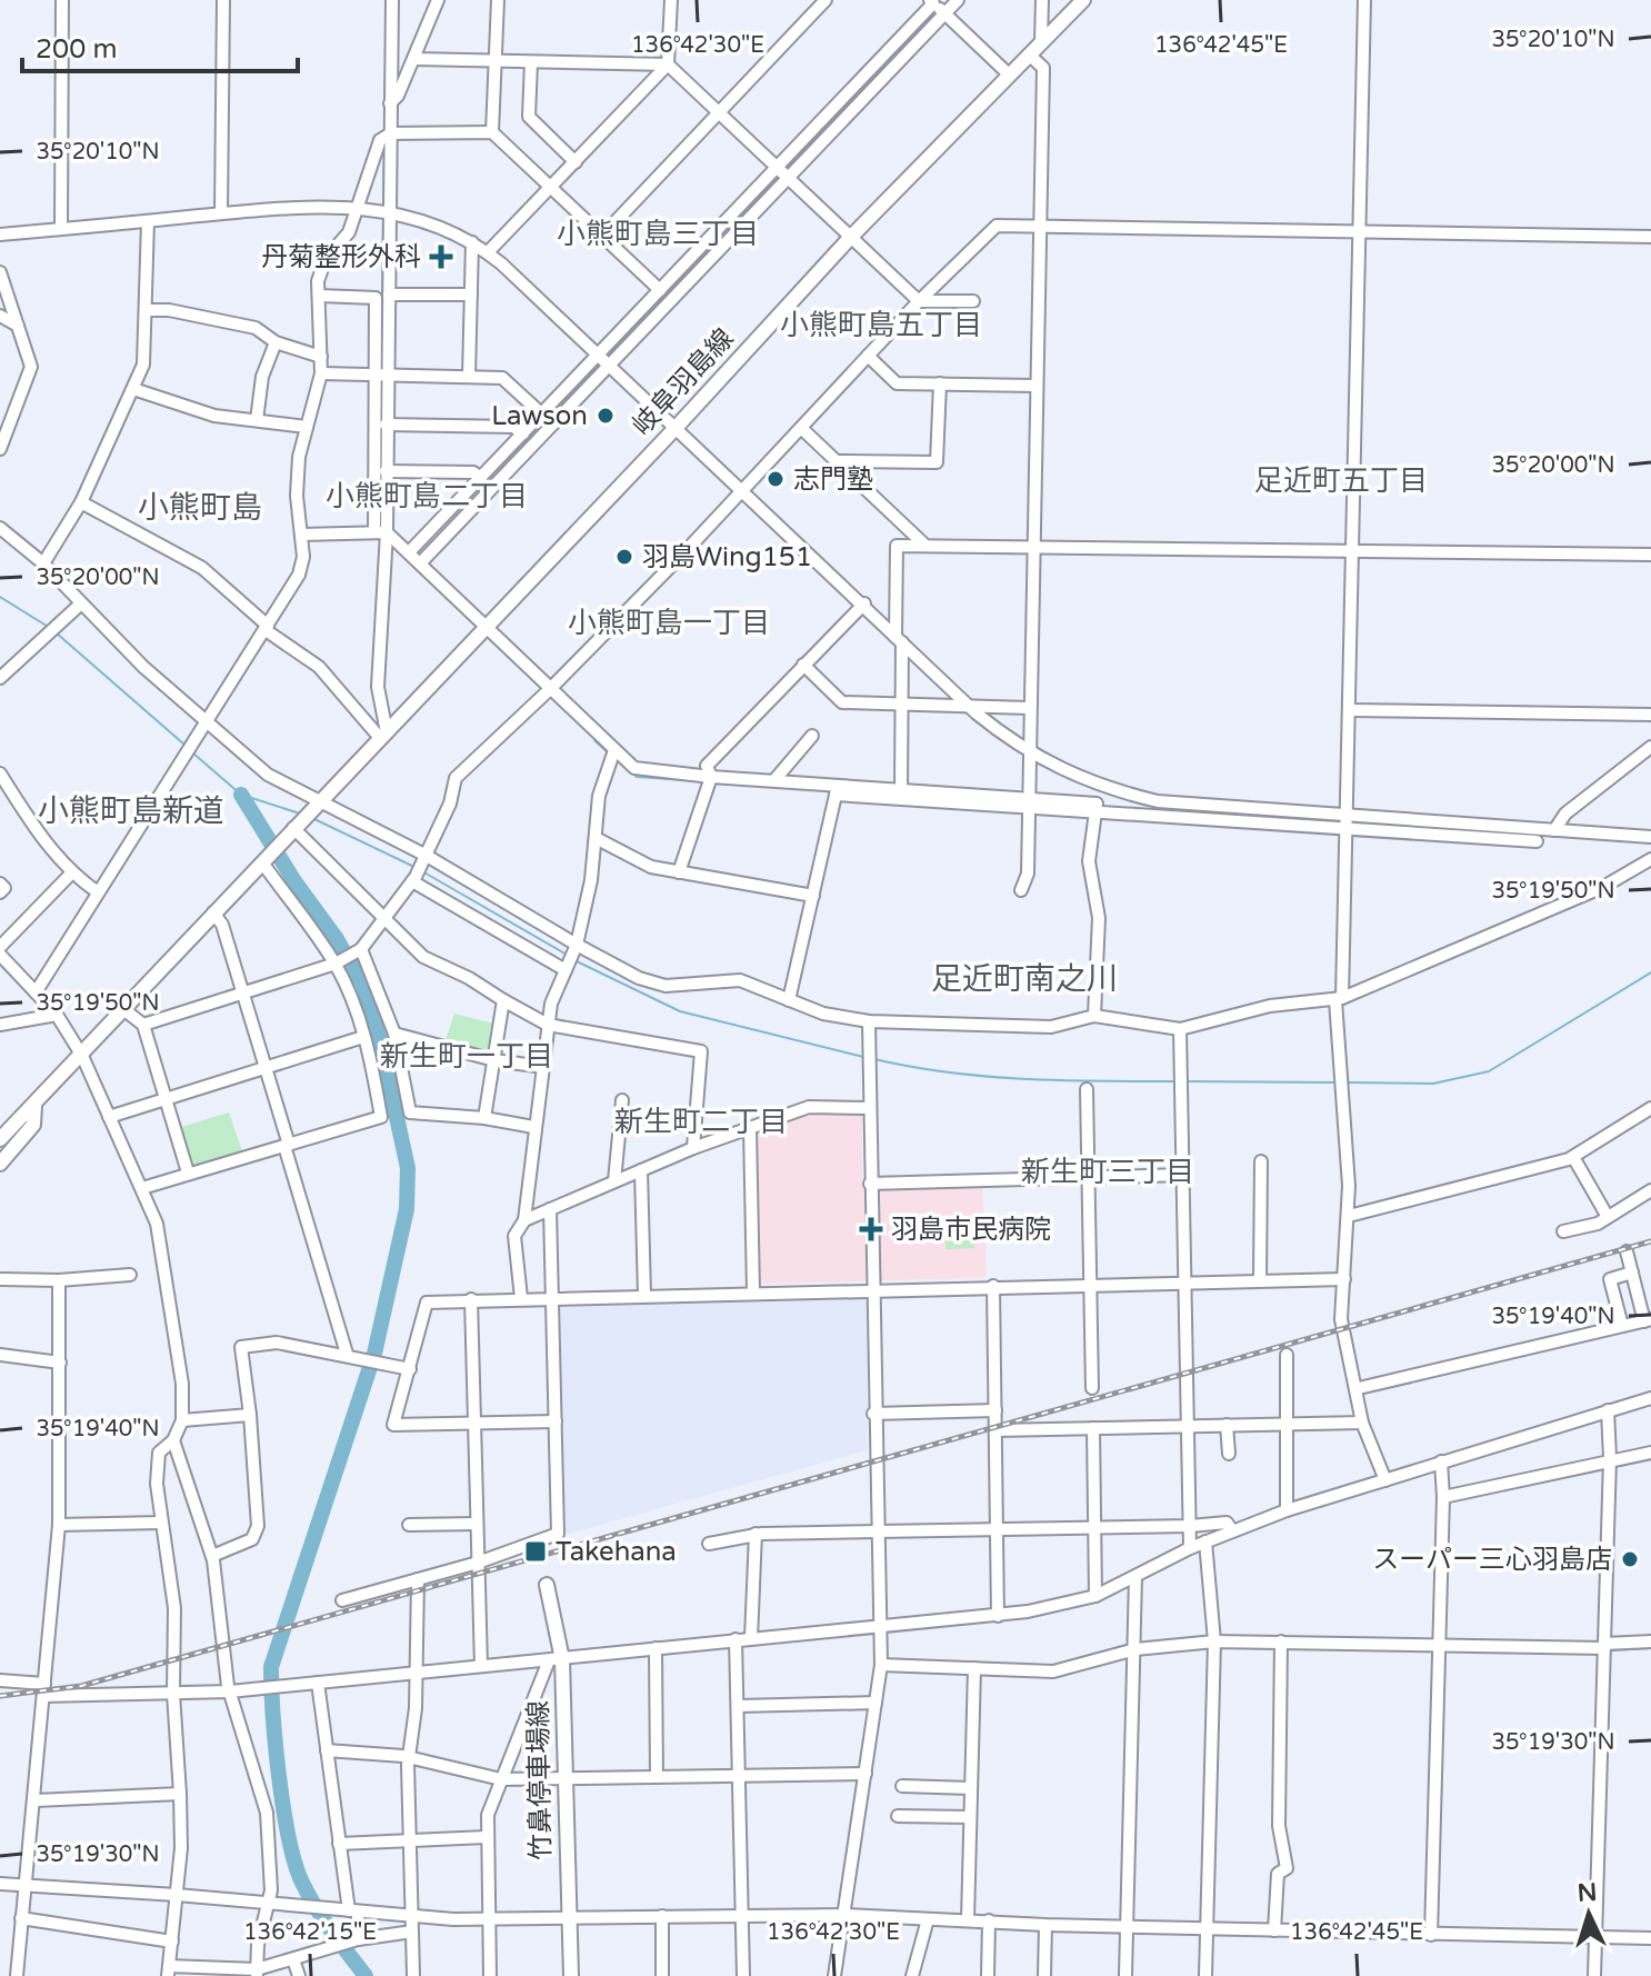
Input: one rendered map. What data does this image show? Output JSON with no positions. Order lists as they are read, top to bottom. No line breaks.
{"streets":{"main road":["岐阜羽島線","竹鼻停車場線"]},"districts":["小熊町島三丁目","小熊町島五丁目","足近町五丁目","小熊町島二丁目","小熊町島","小熊町島一丁目","小熊町島新道","足近町南之川","新生町一丁目","新生町二丁目","新生町三丁目"],"places":{"health":["丹菊整形外科","羽島市民病院"],"other":["Lawson","志門塾","羽島Wing151","スーパー三心羽島店"],"transit":["Takehana"]},"scale_bar":"200 m","north":"top","coordinates":["35°20'10\"N","136°42'30\"E","136°42'45\"E","35°20'00\"N","35°19'50\"N","35°19'40\"N","35°19'30\"N","136°42'15\"E"]}
